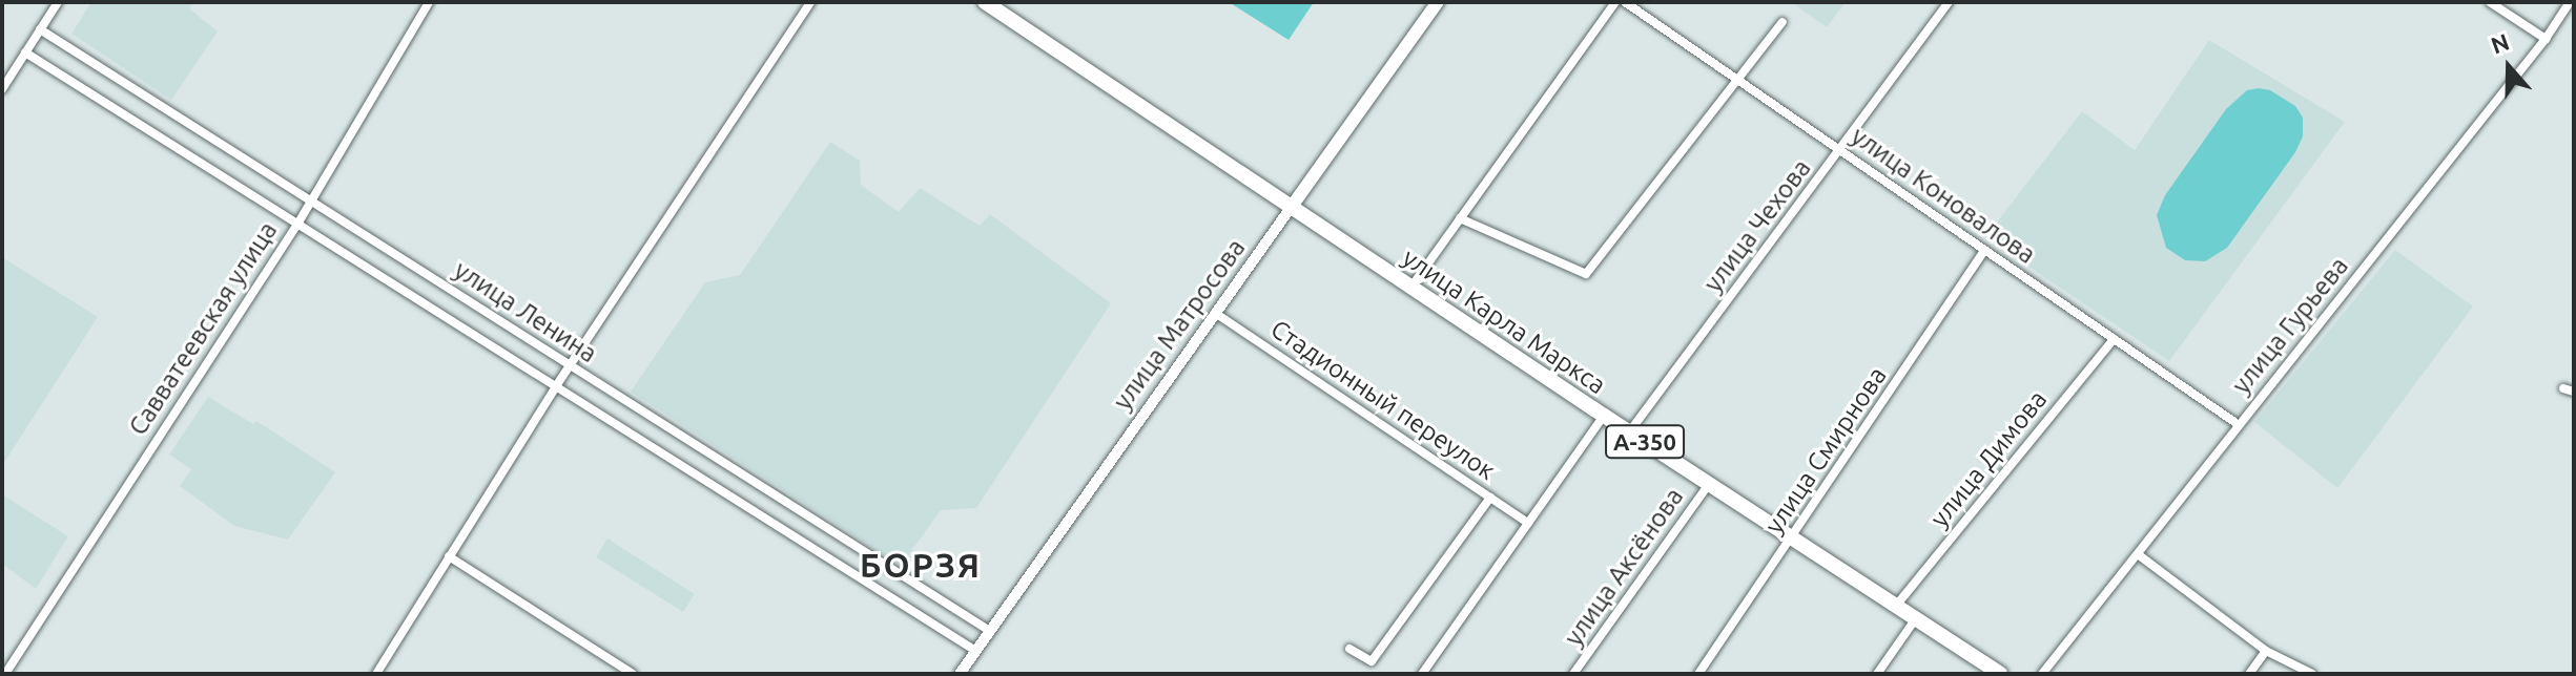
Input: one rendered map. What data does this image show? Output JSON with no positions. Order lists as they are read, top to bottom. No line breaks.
{"streets":{"highway":["улица Карла Маркса","А-350"],"main road":["улица Матросова"],"street":["улица Коновалова","улица Чехова","улица Ленина","улица Гурьева","Савватеевская улица","Стадионный переулок","улица Смирнова","улица Димова","улица Аксёнова"]},"crossings":[["улица Коновалова","улица Чехова"],["улица Коновалова","улица Гурьева"],["улица Коновалова","улица Смирнова"],["улица Коновалова","улица Димова"],["улица Чехова","улица Карла Маркса"],["улица Ленина","улица Матросова"],["улица Ленина","Савватеевская улица"],["улица Карла Маркса","улица Матросова"],["улица Карла Маркса","улица Смирнова"],["улица Карла Маркса","улица Димова"],["улица Карла Маркса","улица Аксёнова"],["улица Матросова","Стадионный переулок"]],"districts":["БОРЗЯ"],"north":"top"}
